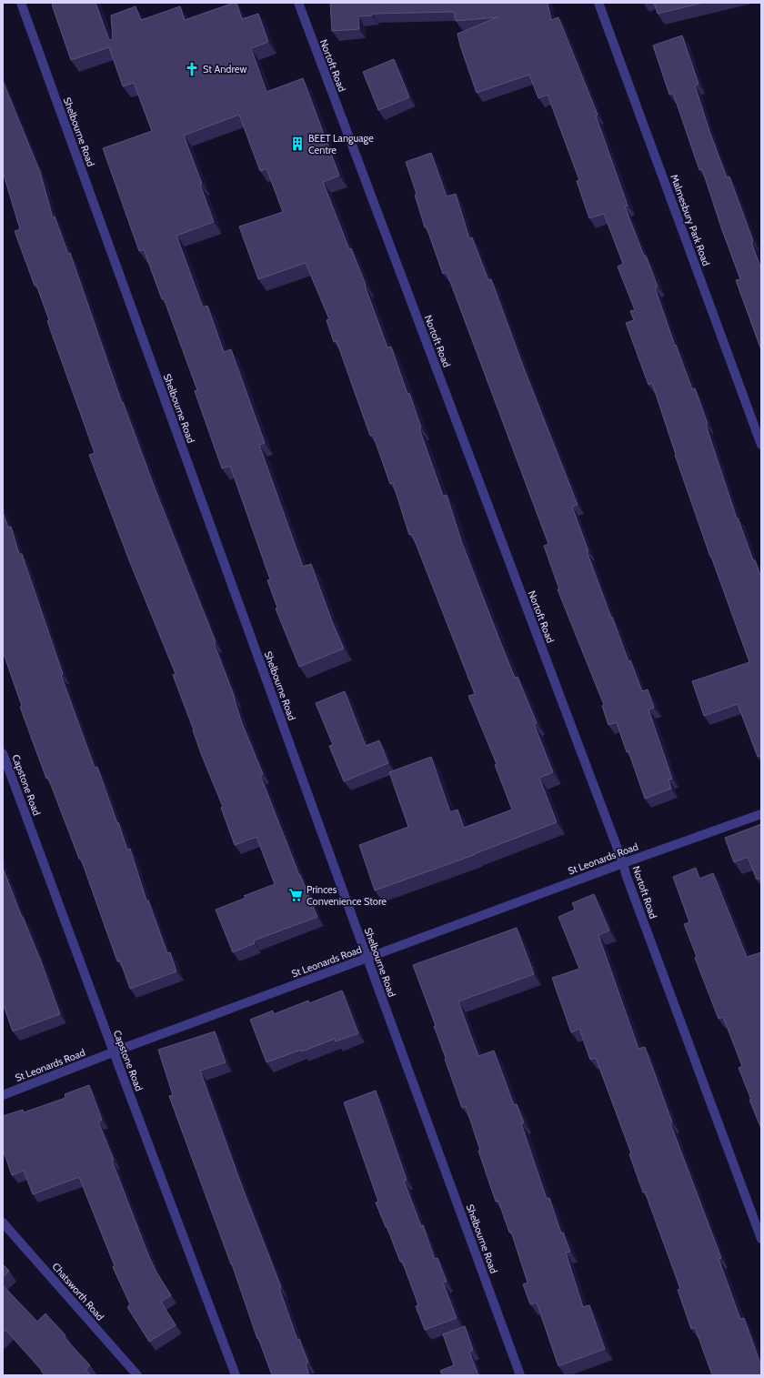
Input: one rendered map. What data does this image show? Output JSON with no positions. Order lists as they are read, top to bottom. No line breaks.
{"streets":{"street":["Nortoft Road","Shelbourne Road","Malmesbury Park Road","Capstone Road","St Leonards Road","Chatsworth Road"]},"crossings":[["Nortoft Road","St Leonards Road"],["Shelbourne Road","St Leonards Road"],["Capstone Road","St Leonards Road"]],"places":{"church":["St Andrew"],"building":["BEET Language Centre"],"supermarket":["Princes Convenience Store"]}}
